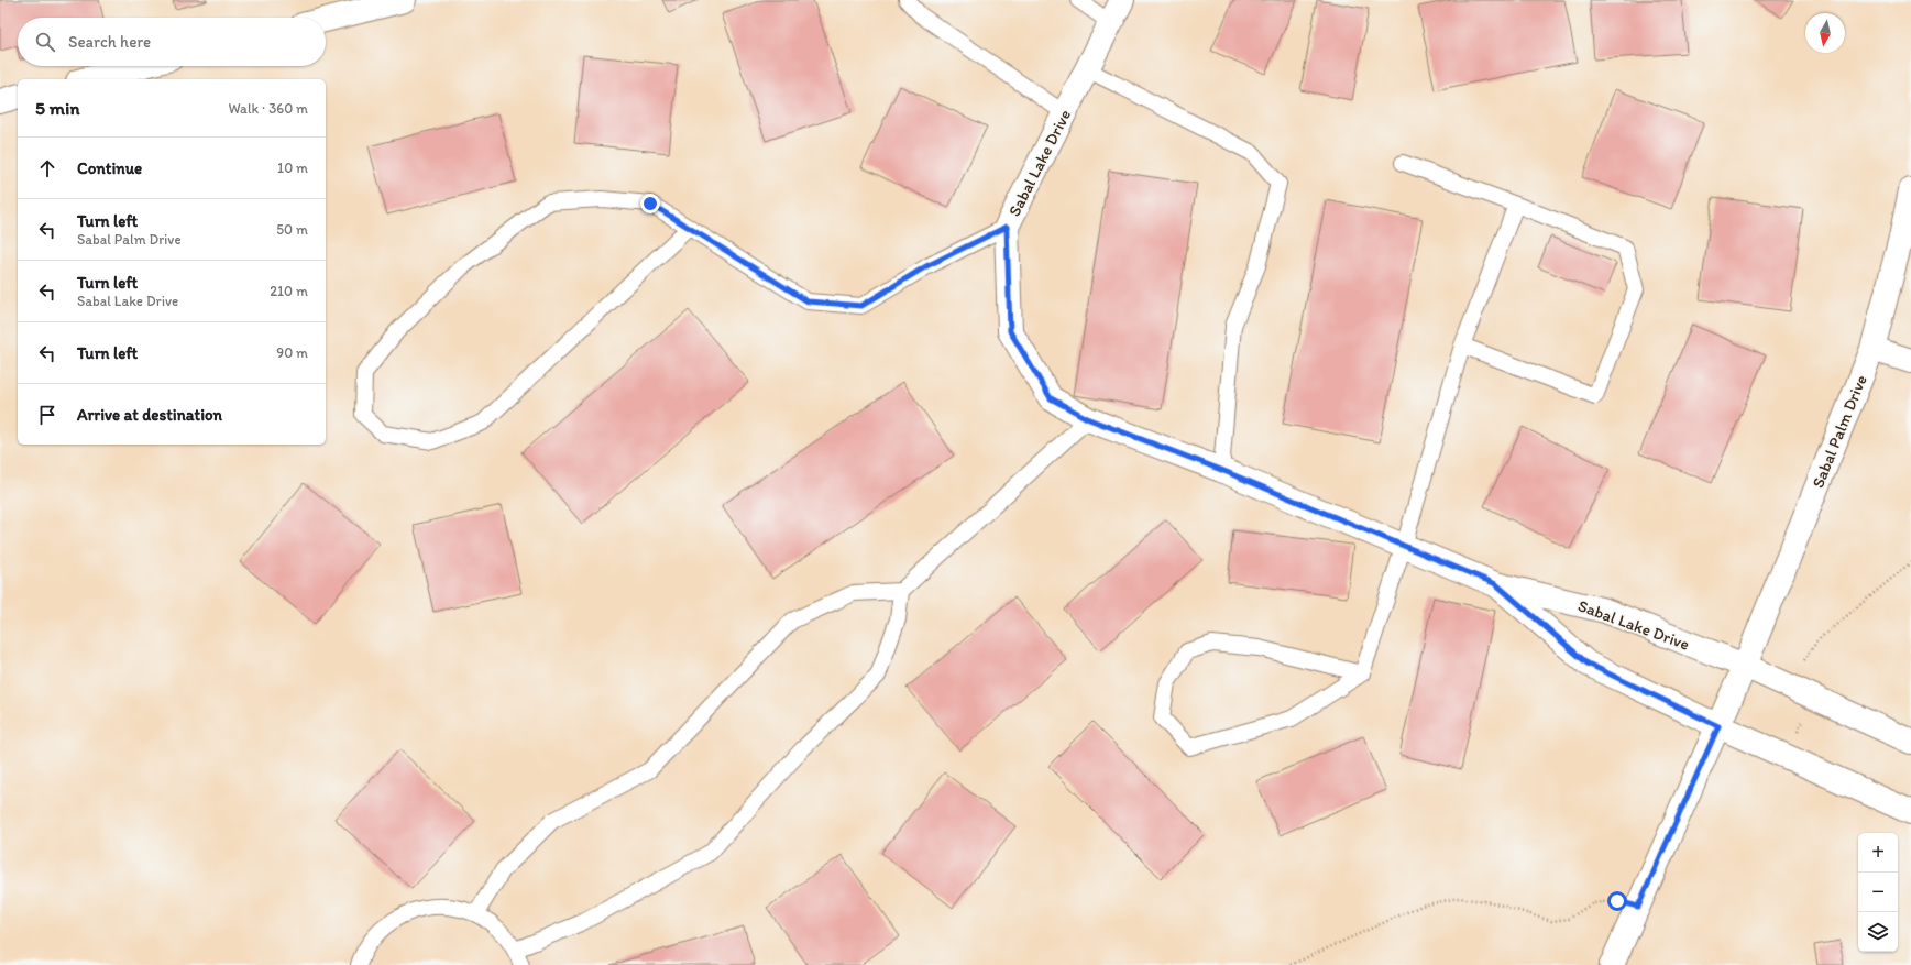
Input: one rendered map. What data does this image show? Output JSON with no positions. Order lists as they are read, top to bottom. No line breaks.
{"streets":{"street":["Sabal Lake Drive","Sabal Palm Drive"]},"crossings":[["Sabal Lake Drive","Sabal Palm Drive"]],"north":"bottom","page":{"search":"Search here","heading":["5 min","Walk · 360 m"],"list":[["Continue","10 m"],["Turn left","Sabal Palm Drive","50 m"],["Turn left","Sabal Lake Drive","210 m"],["Turn left","90 m"],"Arrive at destination"],"map_buttons":["+","−"]}}
